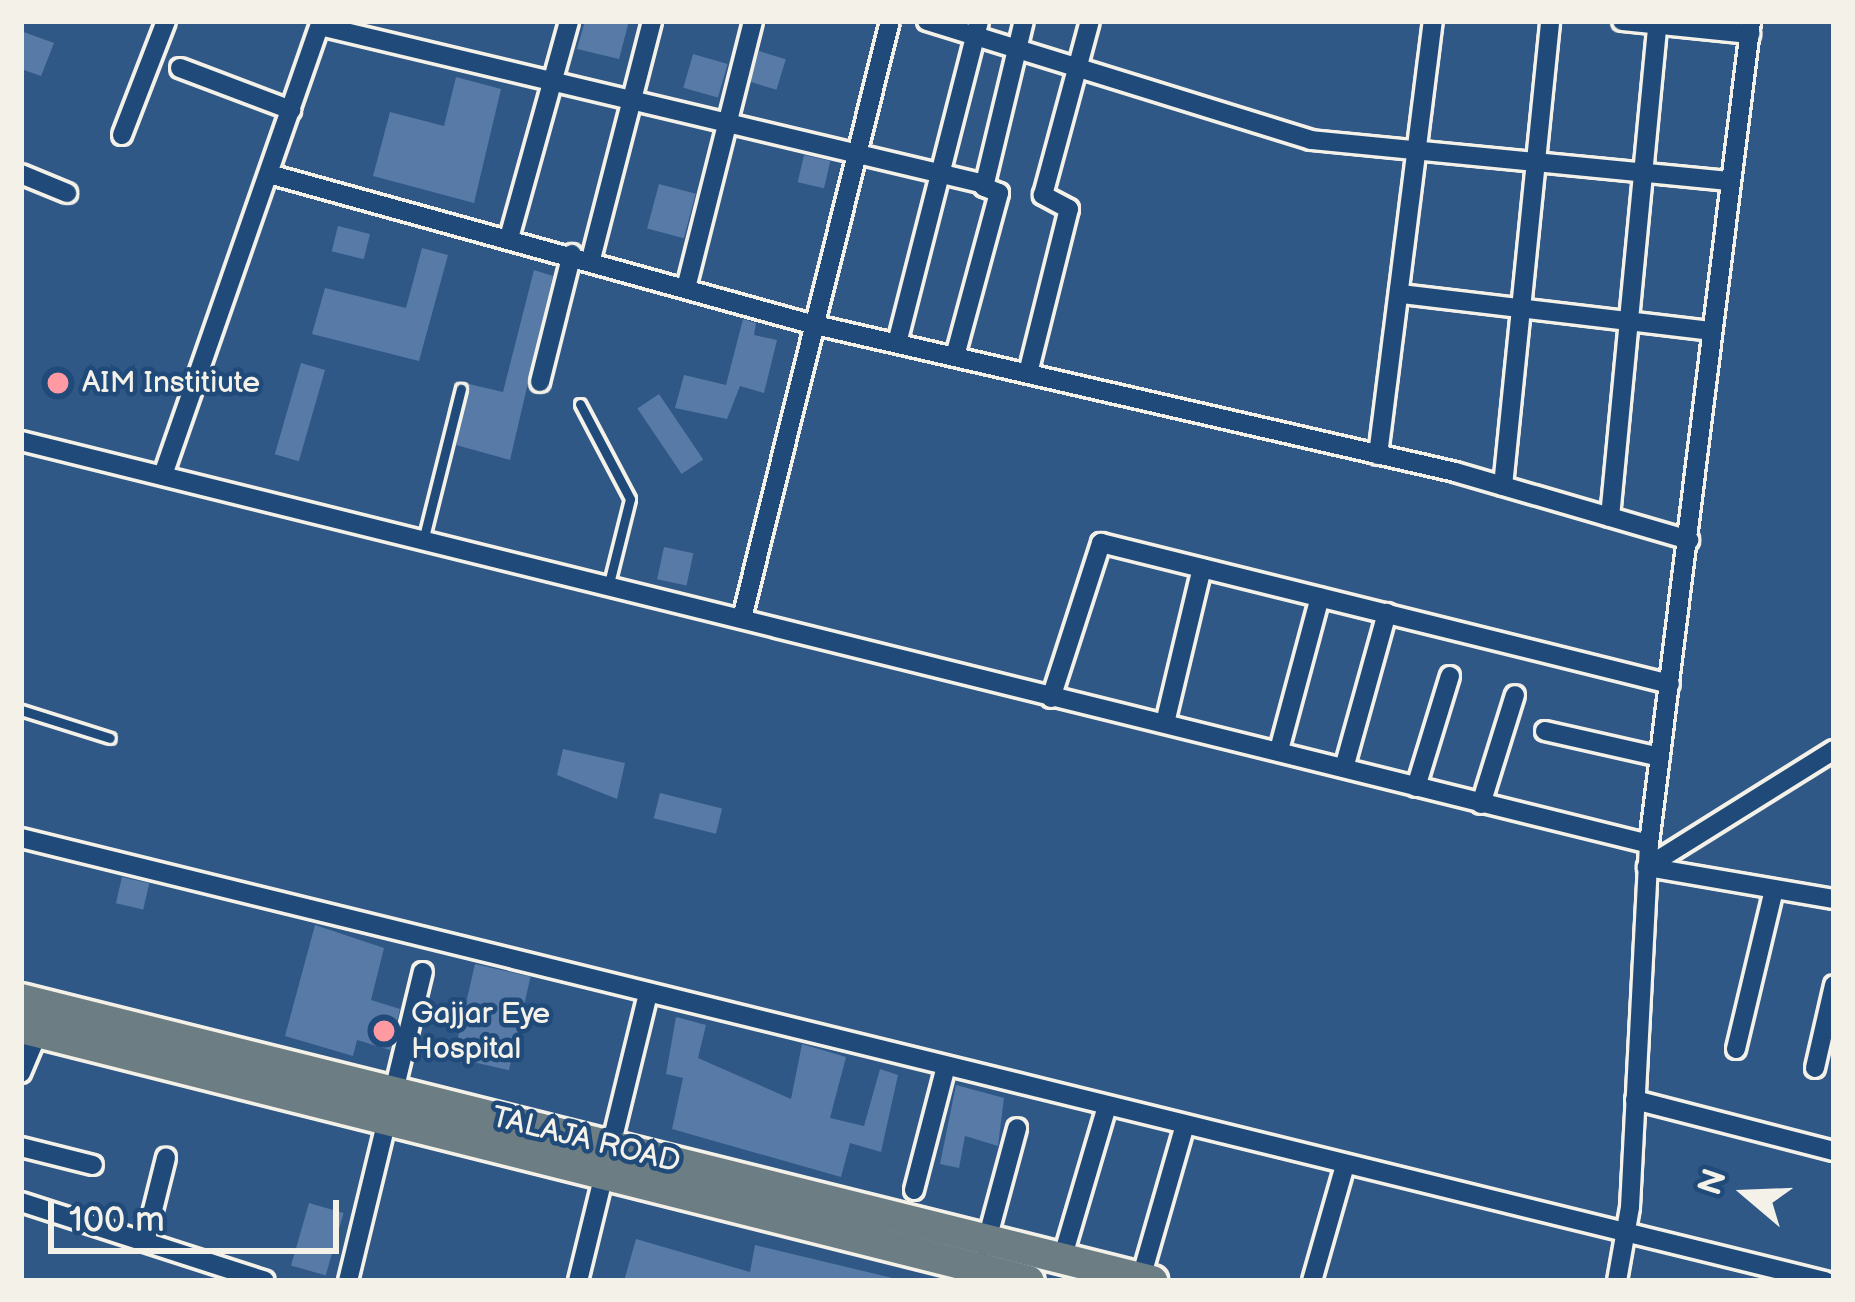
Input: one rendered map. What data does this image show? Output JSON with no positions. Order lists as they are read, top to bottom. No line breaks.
{"streets":{"main road":["TALAJA ROAD"]},"places":["AIM Institiute","Gajjar Eye Hospital"],"scale_bar":"100 m","north":"left"}
